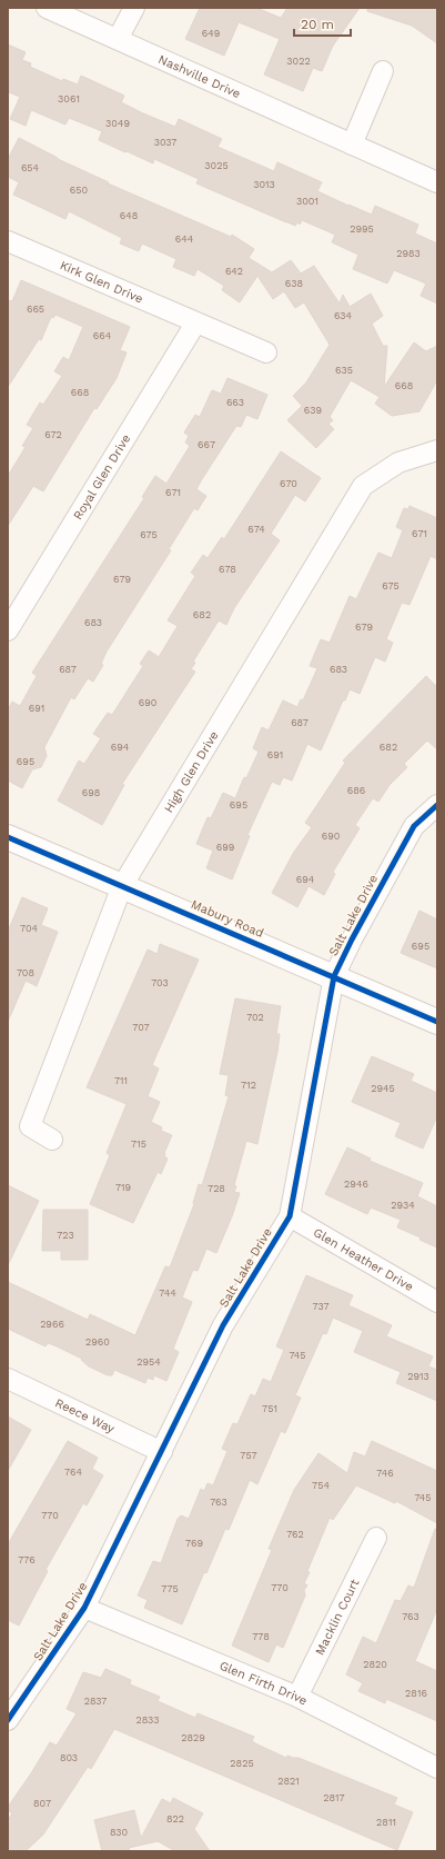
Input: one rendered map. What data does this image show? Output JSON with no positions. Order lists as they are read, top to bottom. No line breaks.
{"streets":{"main road":["Mabury Road"],"street":["Nashville Drive","Kirk Glen Drive","Royal Glen Drive","High Glen Drive","Salt Lake Drive","Glen Heather Drive","Reece Way","Macklin Court","Glen Firth Drive"]},"crossings":[["Kirk Glen Drive","Royal Glen Drive"],["High Glen Drive","Mabury Road"],["Salt Lake Drive","Mabury Road"],["Salt Lake Drive","Glen Heather Drive"],["Salt Lake Drive","Reece Way"],["Salt Lake Drive","Glen Firth Drive"],["Macklin Court","Glen Firth Drive"]],"house_numbers":["649","3022","3061","3049","3037","3025","654","3013","650","3001","648","2995","644","2983","642","638","665","634","664","635","668","668","663","639","672","667","670","671","674","671","675","678","679","675","682","683","679","687","683","690","691","687","694","682","691","695","686","698","695","690","699","694","704","695","708","703","702","707","711","712","2945","715","2946","719","728","2934","723","744","737","2966","2960","745","2954","2913","751","757","764","746","754","745","763","770","762","769","776","770","775","763","778","2820","2816","2837","2833","2829","803","2825","2821","2817","807","822","2811","830"],"scale_bar":"20 m"}
